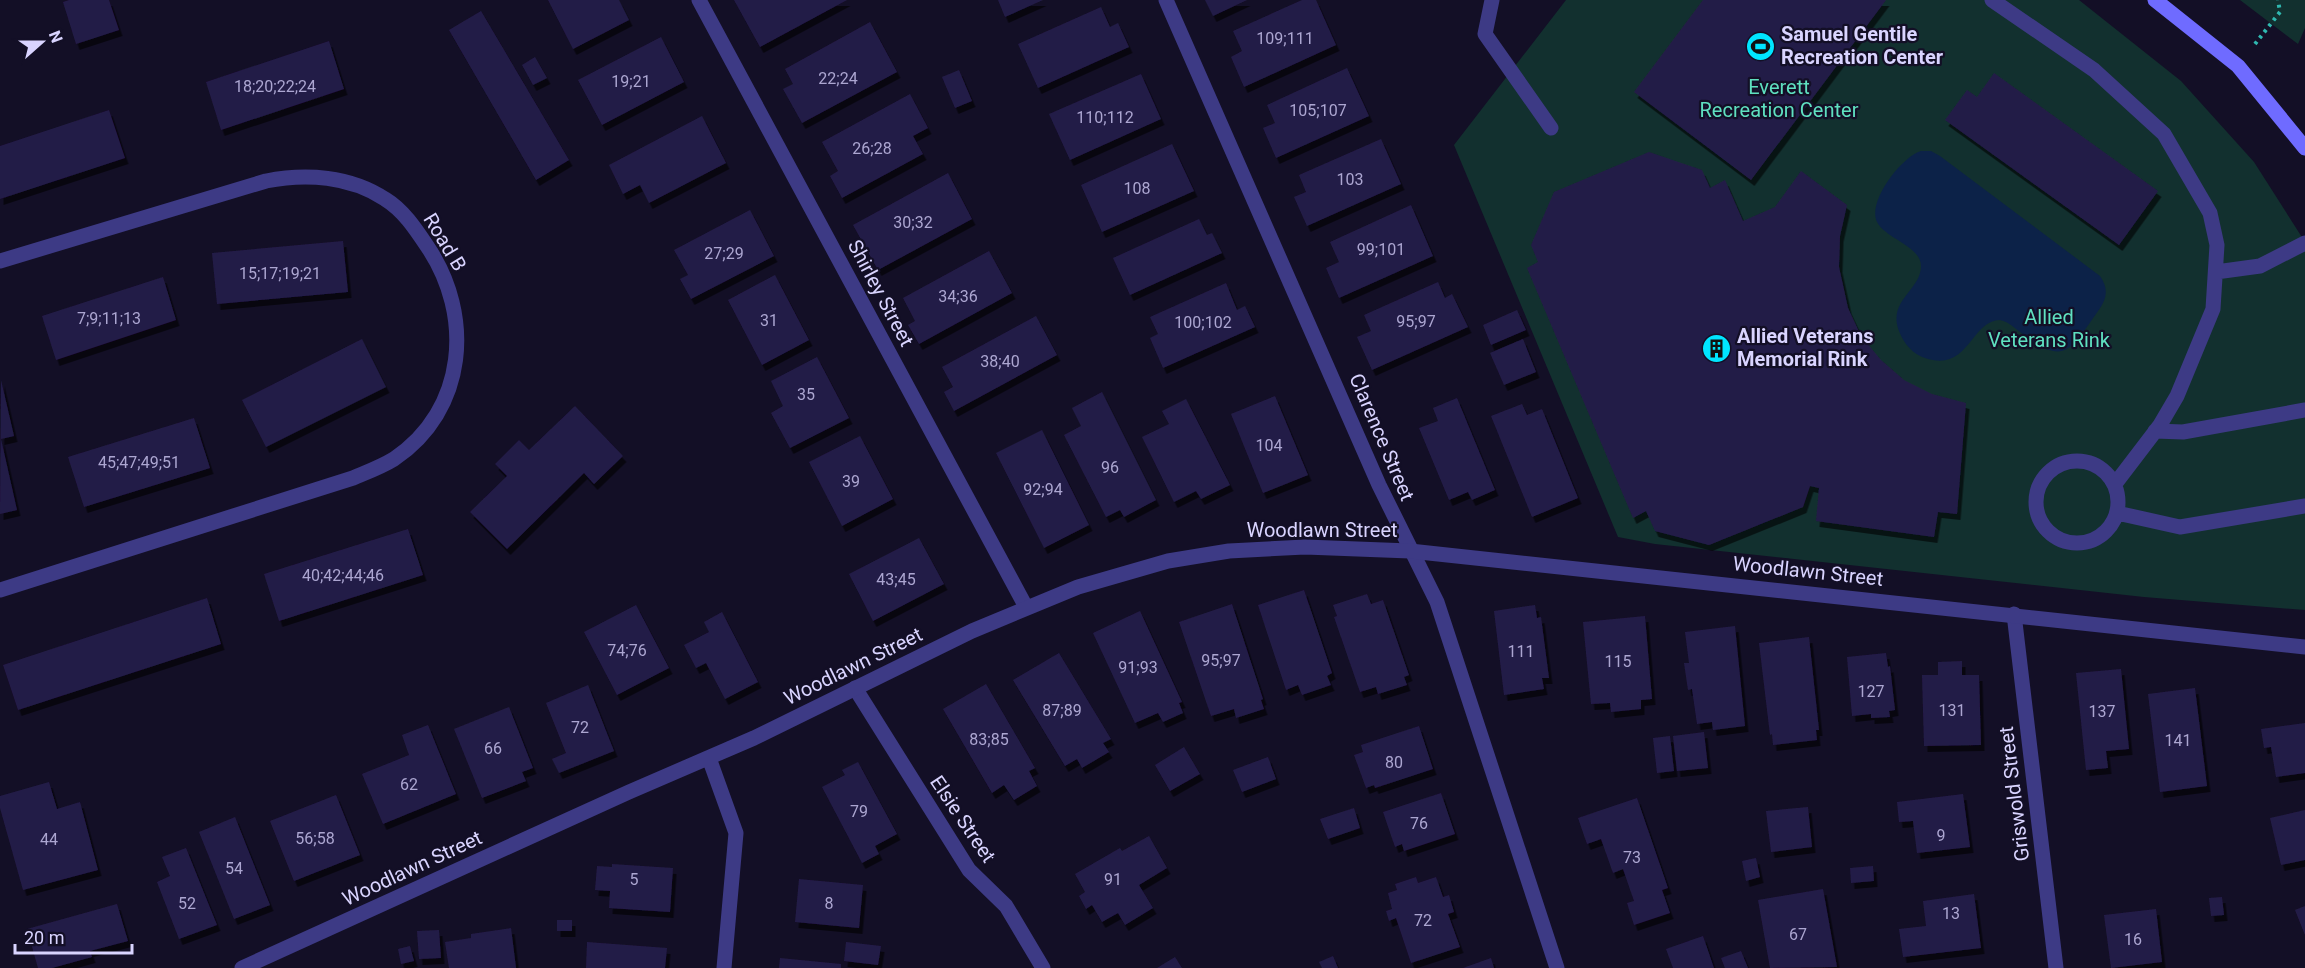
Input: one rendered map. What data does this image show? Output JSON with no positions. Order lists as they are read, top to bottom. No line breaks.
{"streets":{"street":["Road B","Shirley Street","Clarence Street","Woodlawn Street","Griswold Street","Elsie Street"]},"crossings":[["Shirley Street","Woodlawn Street"],["Clarence Street","Woodlawn Street"],["Woodlawn Street","Griswold Street"],["Woodlawn Street","Elsie Street"]],"parks":["Everett Recreation Center","Allied Veterans Rink"],"places":{"sports":["Samuel Gentile Recreation Center"],"building":["Allied Veterans Memorial Rink"]},"house_numbers":["109;111","22;24","19;21","18;20;22;24","105;107","110;112","26;28","103","108","30;32","99;101","27;29","15;17;19;21","34;36","7;9;11;13","31","95;97","100;102","38;40","35","104","45;47;49;51","96","39","92;94","40;42;44;46","43;45","74;76","111","95;97","115","91;93","127","87;89","131","137","72","83;85","141","66","80","62","79","76","9","56;58","44","73","54","5","91","52","8","13","72","67","16"],"scale_bar":"20 m","north":"right"}
